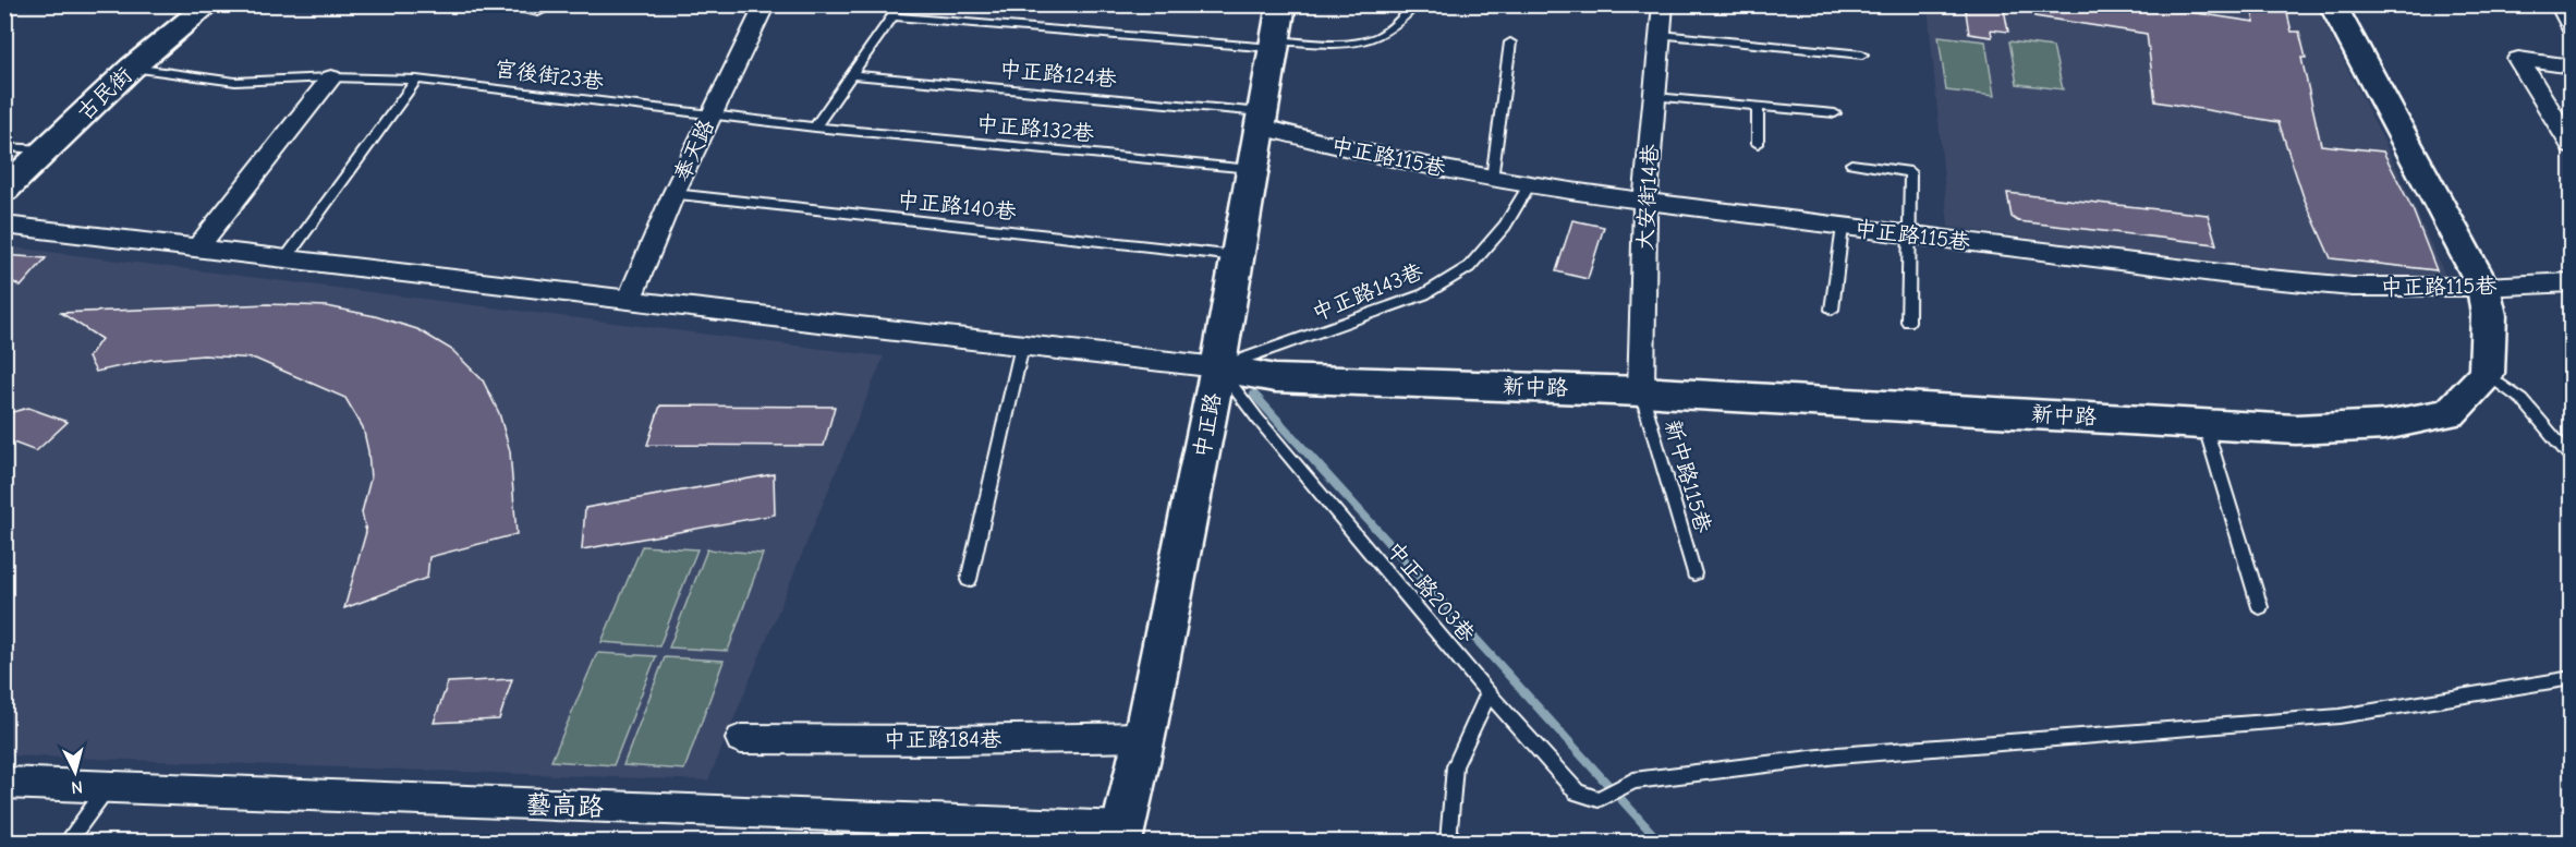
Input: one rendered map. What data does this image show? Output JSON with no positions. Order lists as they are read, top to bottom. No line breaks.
{"streets":{"street":["古民街","奉天路","中正路115巷","大安街14巷","新中路","中正路","中正路184巷","藝高路"],"lane":["中正路124巷","宮後街23巷","中正路132巷","中正路140巷","中正路143巷","新中路115巷","中正路203巷"]},"crossings":[["中正路124巷","中正路115巷"],["中正路124巷","中正路"],["宮後街23巷","古民街"],["宮後街23巷","中正路132巷"],["宮後街23巷","奉天路"],["中正路132巷","中正路"],["奉天路","中正路140巷"],["中正路115巷","大安街14巷"],["中正路115巷","中正路143巷"],["中正路115巷","中正路"],["大安街14巷","新中路"],["大安街14巷","新中路115巷"],["中正路140巷","中正路"],["中正路143巷","新中路"],["中正路143巷","中正路"],["中正路143巷","中正路203巷"],["新中路","中正路"],["新中路","新中路115巷"],["新中路","中正路203巷"],["中正路","中正路203巷"],["中正路","中正路184巷"],["中正路","藝高路"]],"north":"bottom"}
